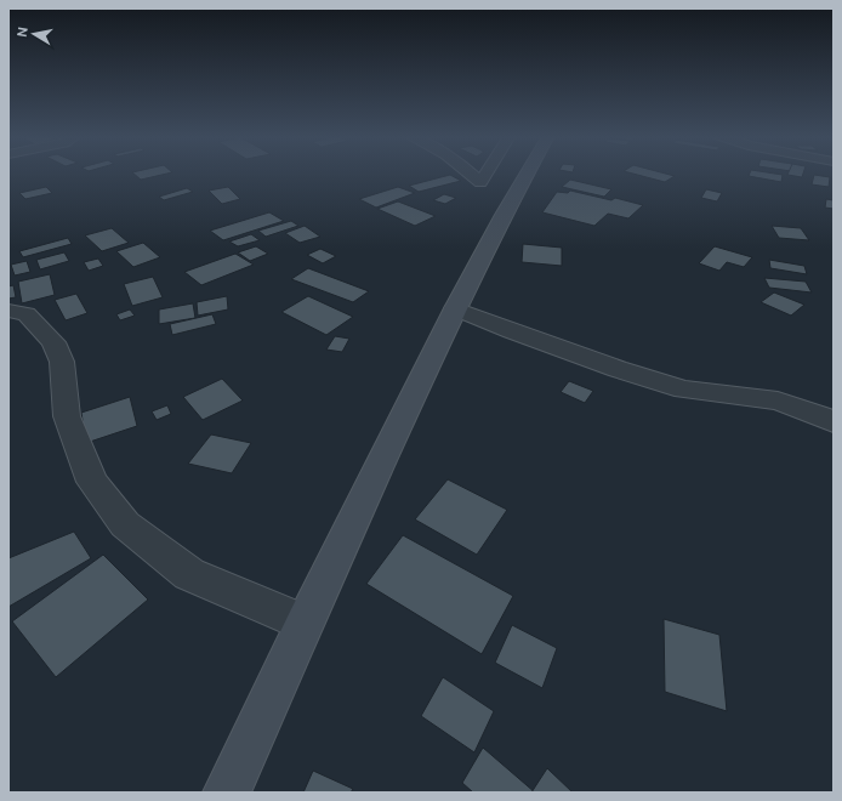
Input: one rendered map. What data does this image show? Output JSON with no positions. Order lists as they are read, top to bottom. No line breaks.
{"north":"left"}
